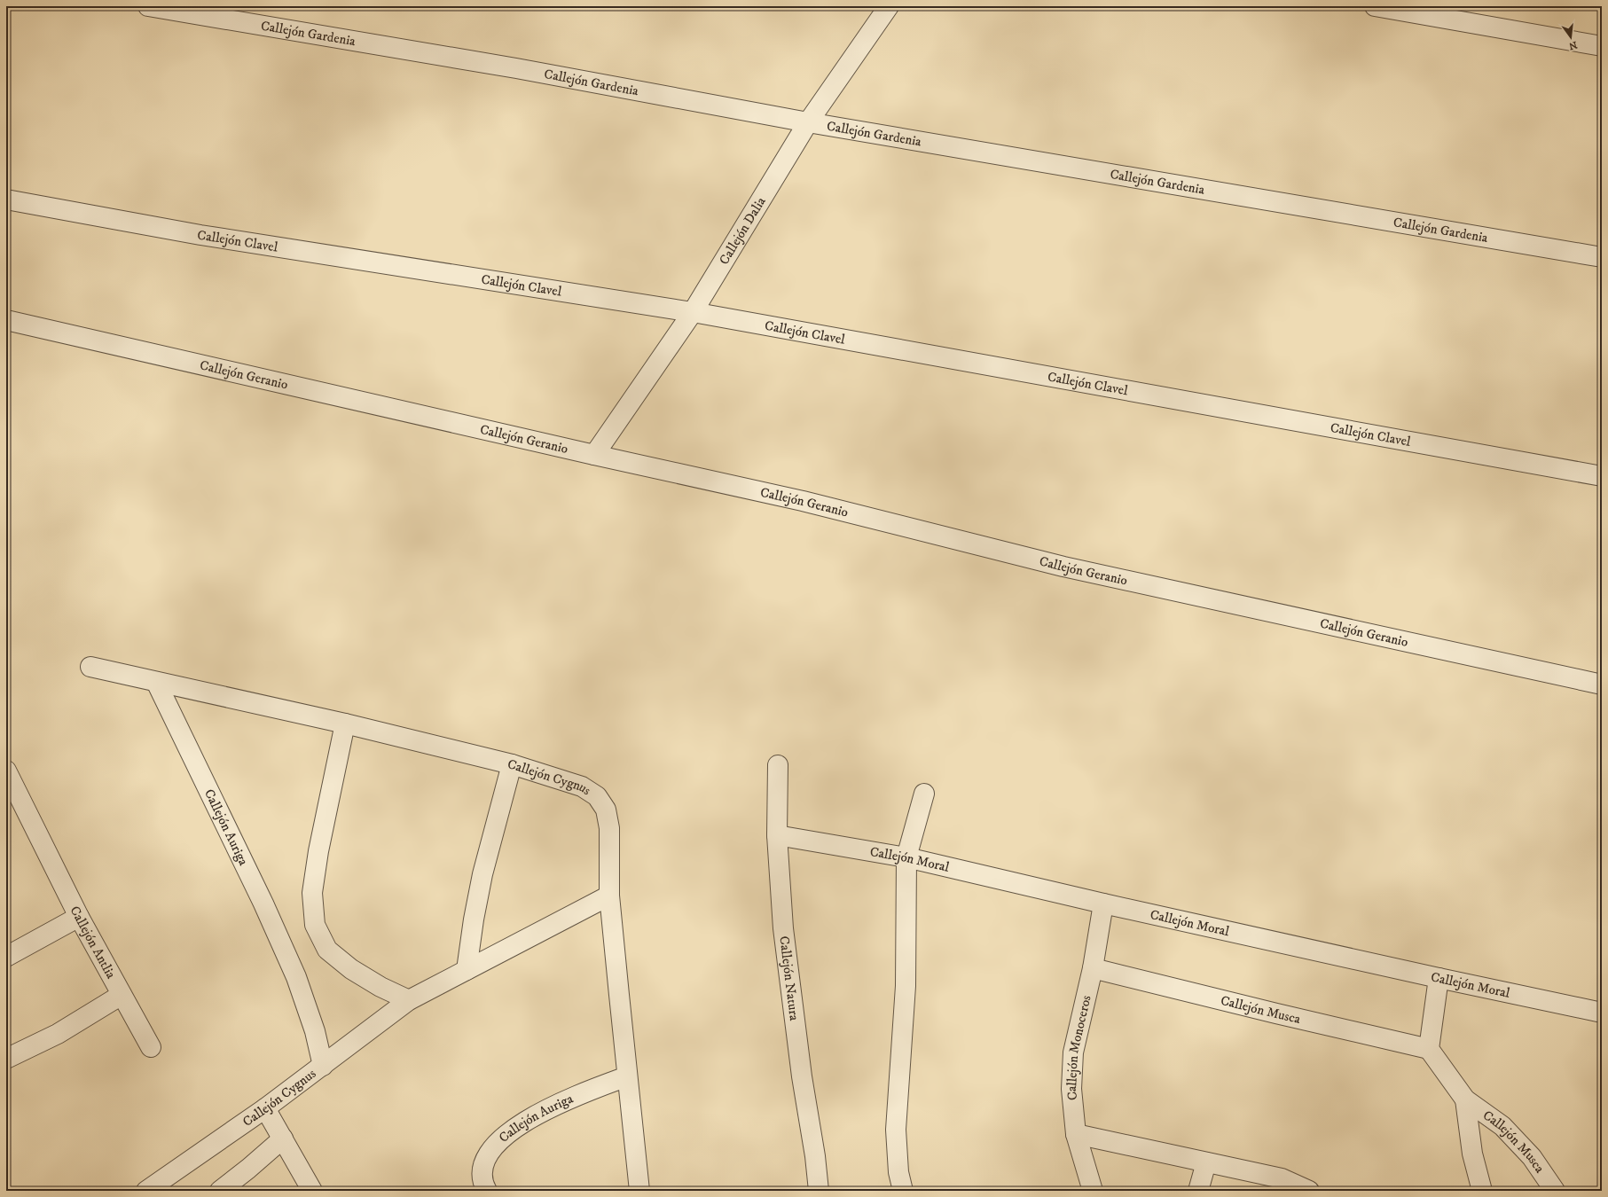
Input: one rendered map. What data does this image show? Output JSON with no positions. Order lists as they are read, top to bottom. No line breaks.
{"streets":{"street":["Callejón Gardenia","Callejón Dalia","Callejón Clavel","Callejón Geranio","Callejón Cygnus","Callejón Auriga","Callejón Moral","Callejón Antlia","Callejón Natura","Callejón Musca","Callejón Monoceros"]},"crossings":[["Callejón Gardenia","Callejón Dalia"],["Callejón Dalia","Callejón Clavel"],["Callejón Dalia","Callejón Geranio"],["Callejón Cygnus","Callejón Auriga"],["Callejón Moral","Callejón Natura"],["Callejón Moral","Callejón Monoceros"],["Callejón Musca","Callejón Monoceros"]],"north":"bottom"}
